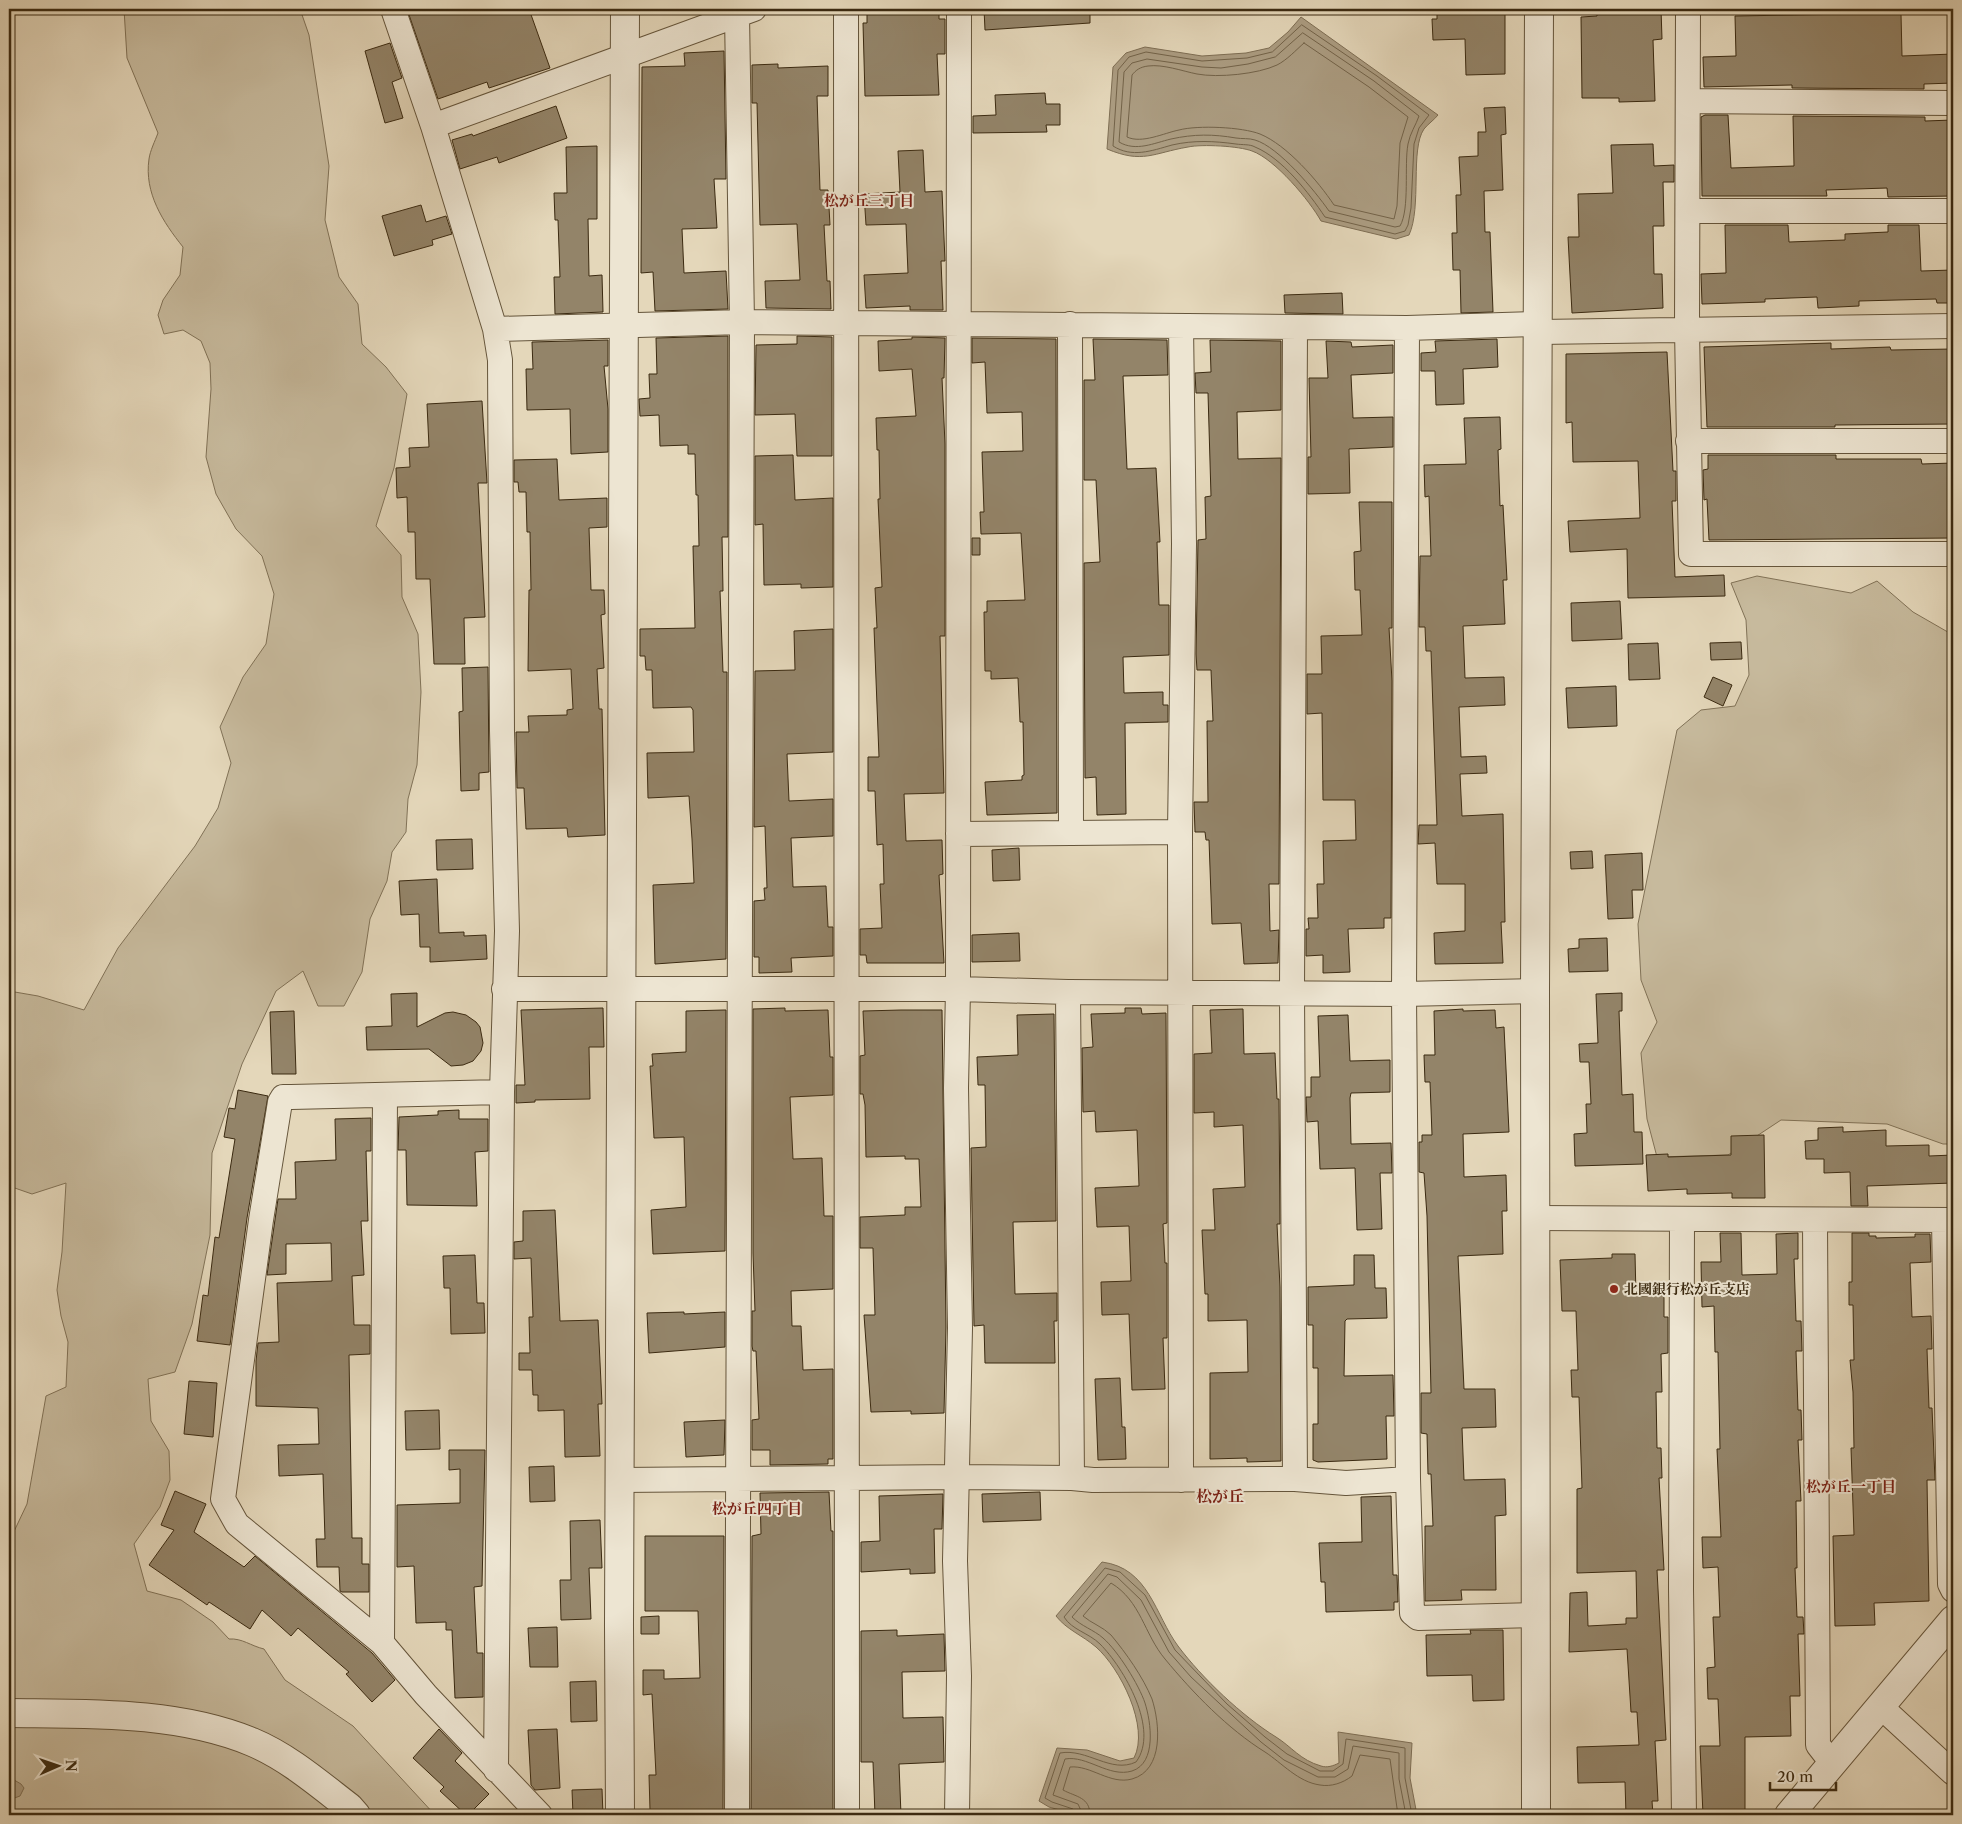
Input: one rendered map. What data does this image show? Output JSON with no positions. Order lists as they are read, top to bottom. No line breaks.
{"districts":["松が丘三丁目","松が丘一丁目","松が丘","松が丘四丁目"],"places":["北國銀行松が丘支店"],"scale_bar":"20 m","north":"right"}
